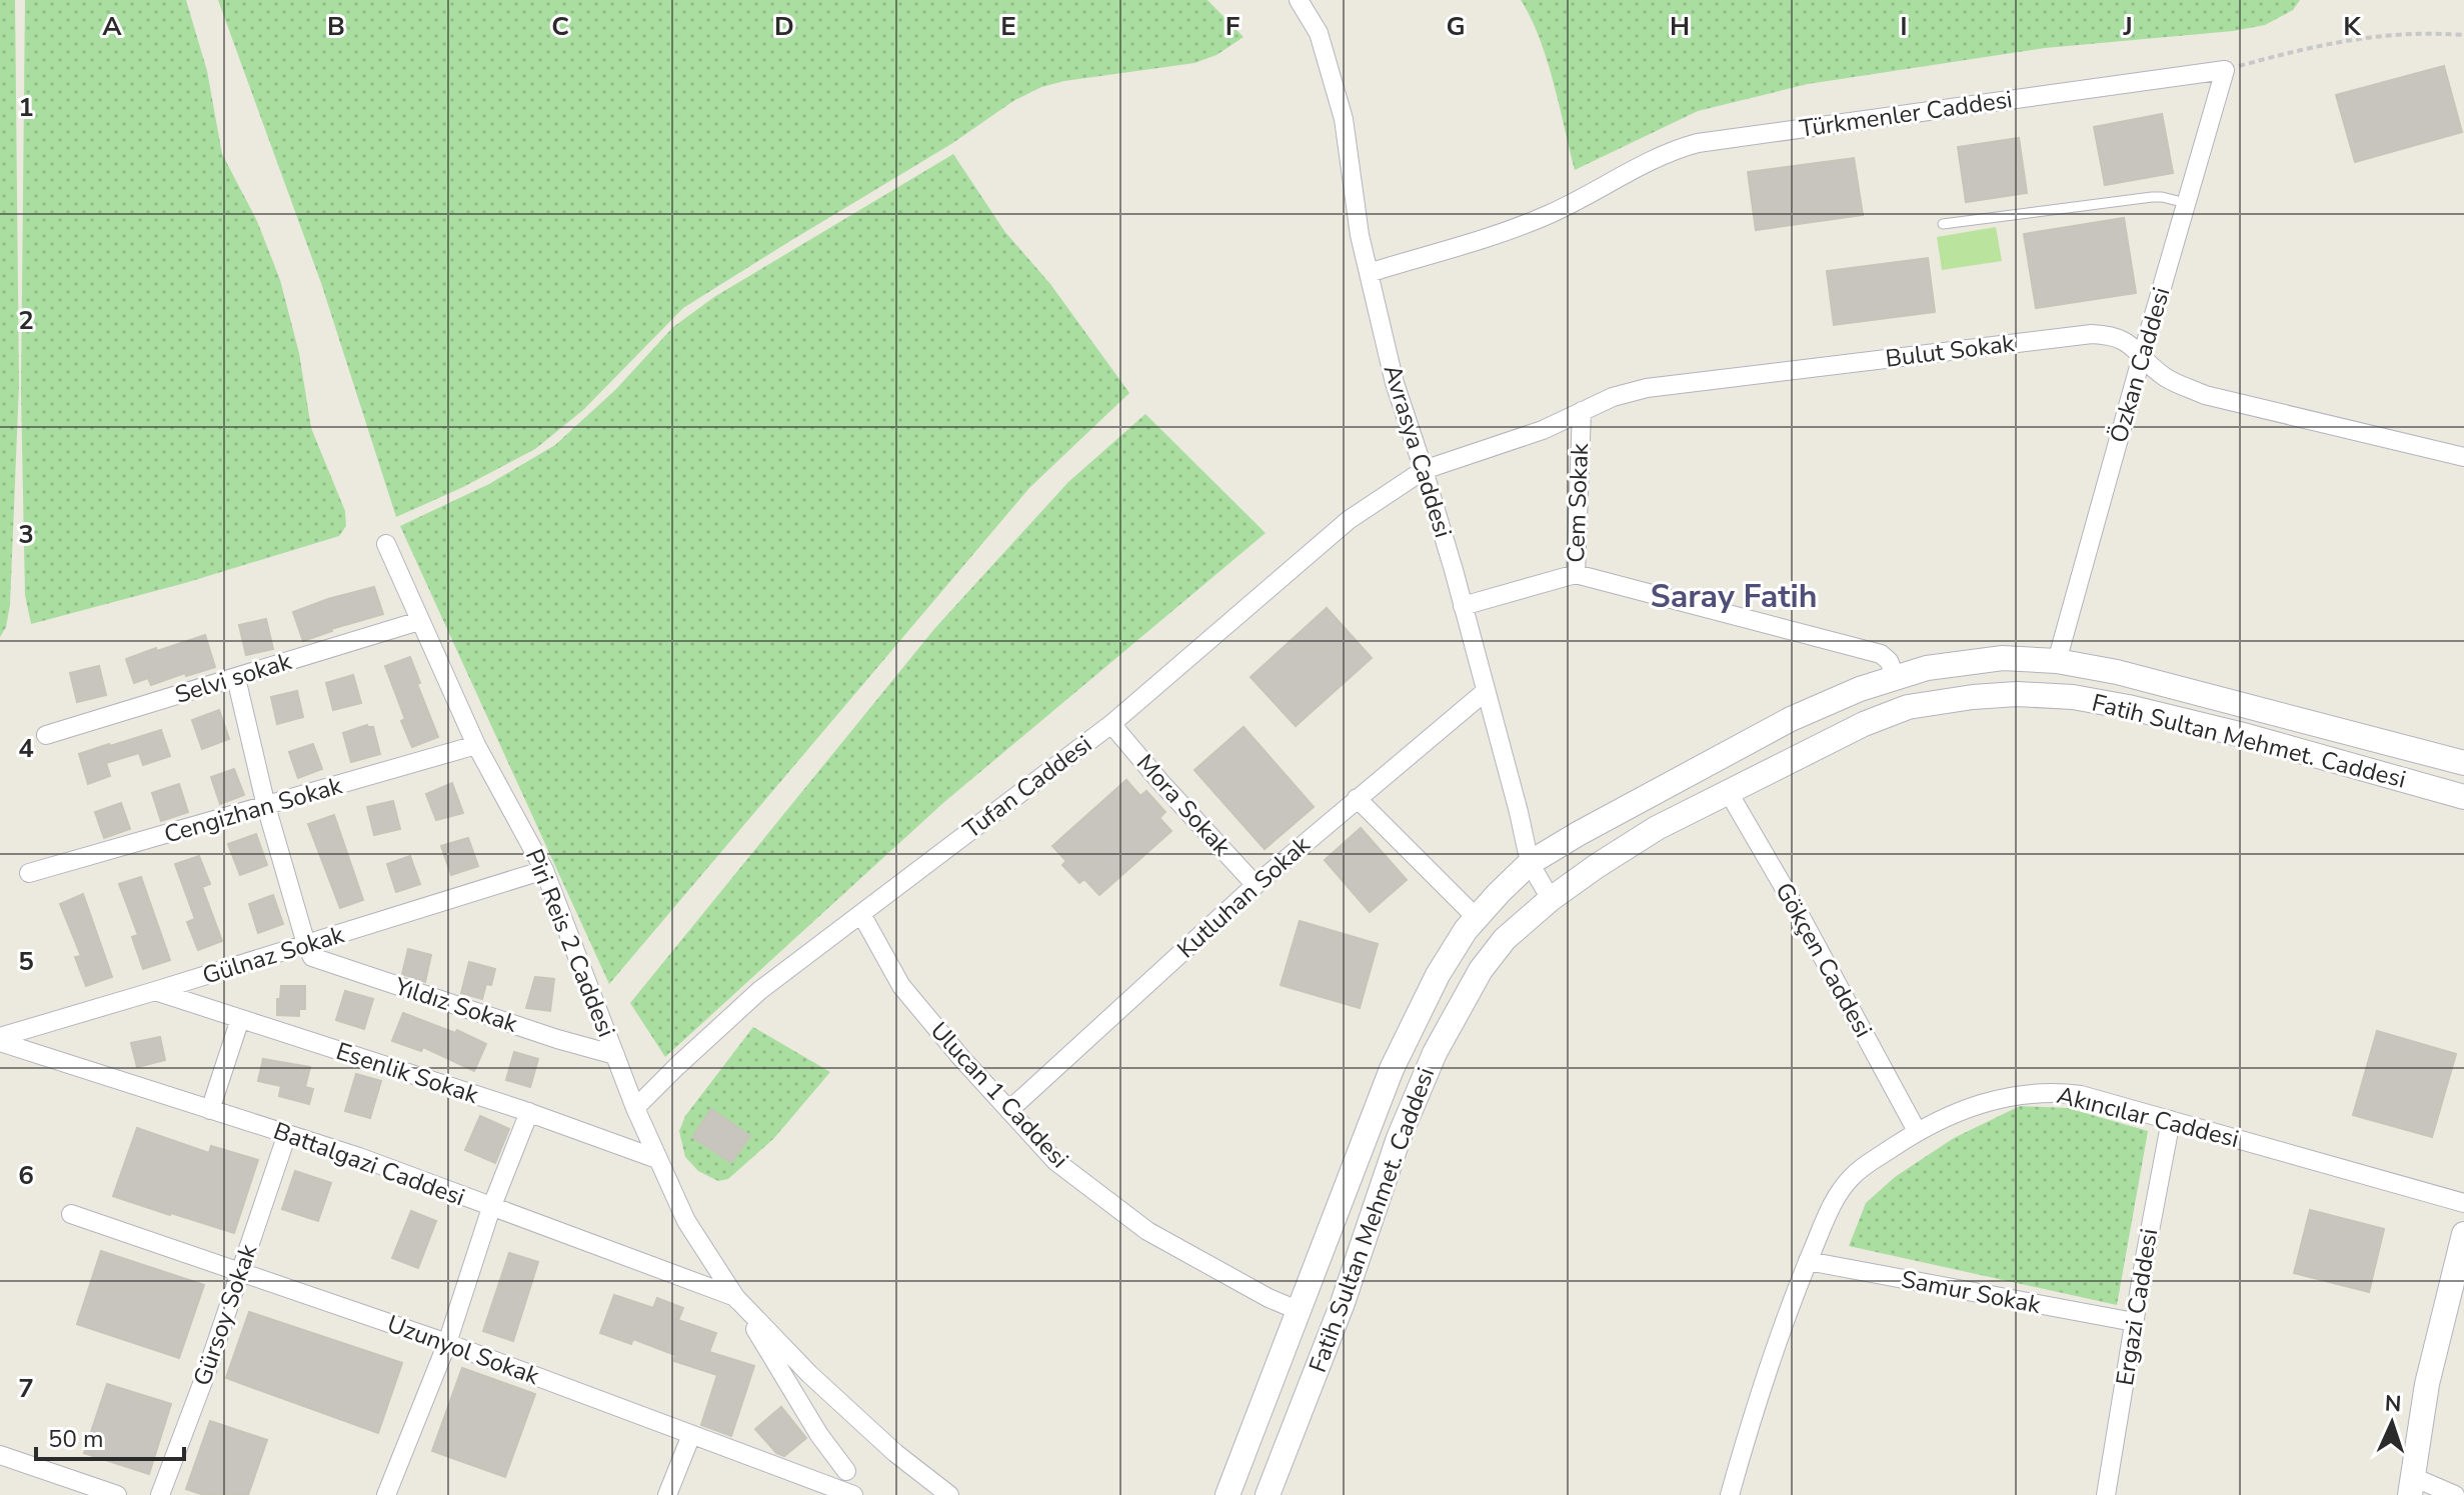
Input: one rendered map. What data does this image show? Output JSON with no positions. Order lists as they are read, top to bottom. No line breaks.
{"streets":{"street":["Türkmenler Caddesi","Bulut Sokak","Özkan Caddesi","Avrasya Caddesi","Cem Sokak","Selvi sokak","Fatih Sultan Mehmet. Caddesi","Tufan Caddesi","Mora Sokak","Cengizhan Sokak","Kutluhan Sokak","Piri Reis 2 Caddesi","Gülnaz Sokak","Gökçen Caddesi","Yıldız Sokak","Esenlik Sokak","Ulucan 1 Caddesi","Akıncılar Caddesi","Battalgazi Caddesi","Samur Sokak","Ergazi Caddesi","Gürsoy Sokak","Uzunyol Sokak"]},"crossings":[["Türkmenler Caddesi","Özkan Caddesi"],["Türkmenler Caddesi","Avrasya Caddesi"],["Bulut Sokak","Özkan Caddesi"],["Bulut Sokak","Avrasya Caddesi"],["Bulut Sokak","Cem Sokak"],["Bulut Sokak","Tufan Caddesi"],["Özkan Caddesi","Fatih Sultan Mehmet. Caddesi"],["Avrasya Caddesi","Cem Sokak"],["Avrasya Caddesi","Fatih Sultan Mehmet. Caddesi"],["Avrasya Caddesi","Tufan Caddesi"],["Avrasya Caddesi","Kutluhan Sokak"],["Selvi sokak","Piri Reis 2 Caddesi"],["Fatih Sultan Mehmet. Caddesi","Gökçen Caddesi"],["Fatih Sultan Mehmet. Caddesi","Ulucan 1 Caddesi"],["Tufan Caddesi","Mora Sokak"],["Tufan Caddesi","Piri Reis 2 Caddesi"],["Tufan Caddesi","Ulucan 1 Caddesi"],["Mora Sokak","Kutluhan Sokak"],["Cengizhan Sokak","Piri Reis 2 Caddesi"],["Kutluhan Sokak","Ulucan 1 Caddesi"],["Piri Reis 2 Caddesi","Gülnaz Sokak"],["Piri Reis 2 Caddesi","Yıldız Sokak"],["Piri Reis 2 Caddesi","Esenlik Sokak"],["Piri Reis 2 Caddesi","Battalgazi Caddesi"],["Gülnaz Sokak","Yıldız Sokak"],["Gülnaz Sokak","Esenlik Sokak"],["Gülnaz Sokak","Battalgazi Caddesi"],["Gökçen Caddesi","Akıncılar Caddesi"],["Akıncılar Caddesi","Samur Sokak"],["Akıncılar Caddesi","Ergazi Caddesi"],["Battalgazi Caddesi","Gürsoy Sokak"],["Samur Sokak","Ergazi Caddesi"],["Gürsoy Sokak","Uzunyol Sokak"]],"districts":["Saray Fatih"],"scale_bar":"50 m","north":"top","grid":{"columns":["A","B","C","D","E","F","G","H","I","J","K"],"rows":["1","2","3","4","5","6","7"]}}
